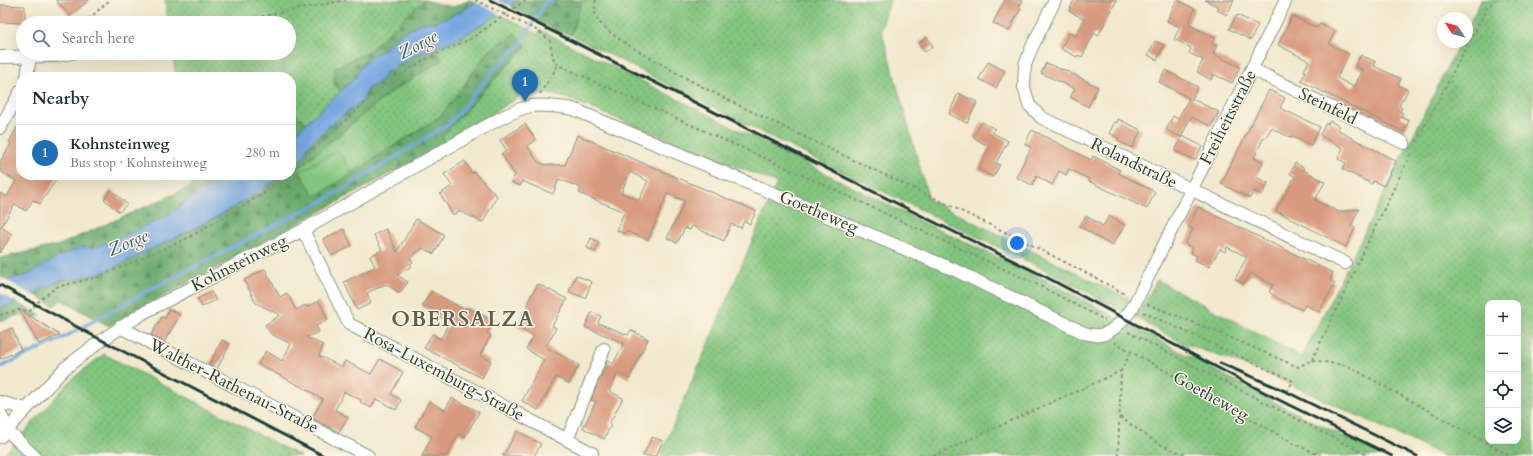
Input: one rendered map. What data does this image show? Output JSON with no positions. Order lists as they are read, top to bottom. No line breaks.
{"streets":{"street":["Steinfeld","Freiheitsstraße","Rolandstraße","Goetheweg","Kohnsteinweg","Rosa-Luxemburg-Straße","Walther-Rathenau-Straße"]},"crossings":[["Steinfeld","Freiheitsstraße"],["Freiheitsstraße","Rolandstraße"],["Goetheweg","Kohnsteinweg"],["Kohnsteinweg","Rosa-Luxemburg-Straße"],["Kohnsteinweg","Walther-Rathenau-Straße"]],"districts":["OBERSALZA"],"water":["Zorge"],"north":"top left","page":{"search":"Search here","pins":"1","heading":"Nearby","list":[{"mark":"1","name":"Kohnsteinweg","note":"Bus stop · Kohnsteinweg","value":"280 m"}],"map_buttons":["+","−"]}}
